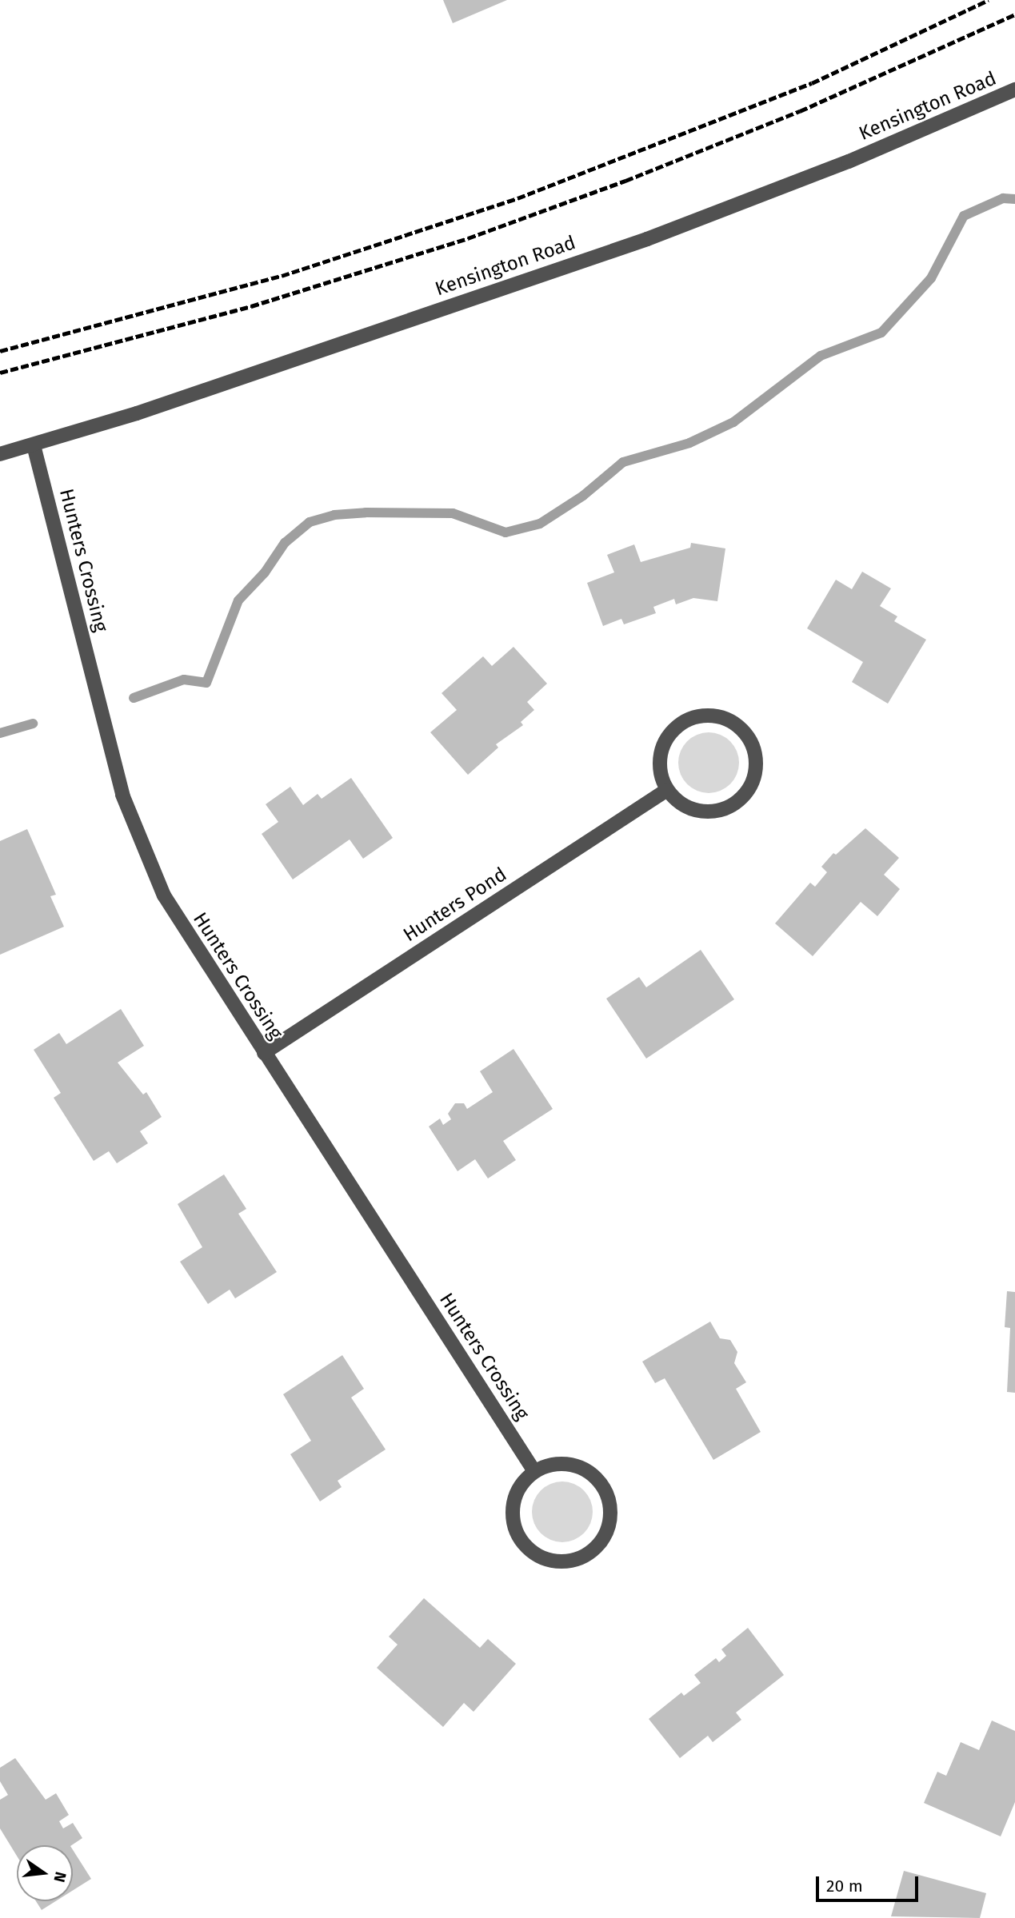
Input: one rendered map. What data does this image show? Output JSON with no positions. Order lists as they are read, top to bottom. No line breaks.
{"streets":{"street":["Kensington Road","Hunters Crossing","Hunters Pond"]},"crossings":[["Kensington Road","Hunters Crossing"],["Hunters Crossing","Hunters Pond"]],"scale_bar":"20 m","north":"right"}
